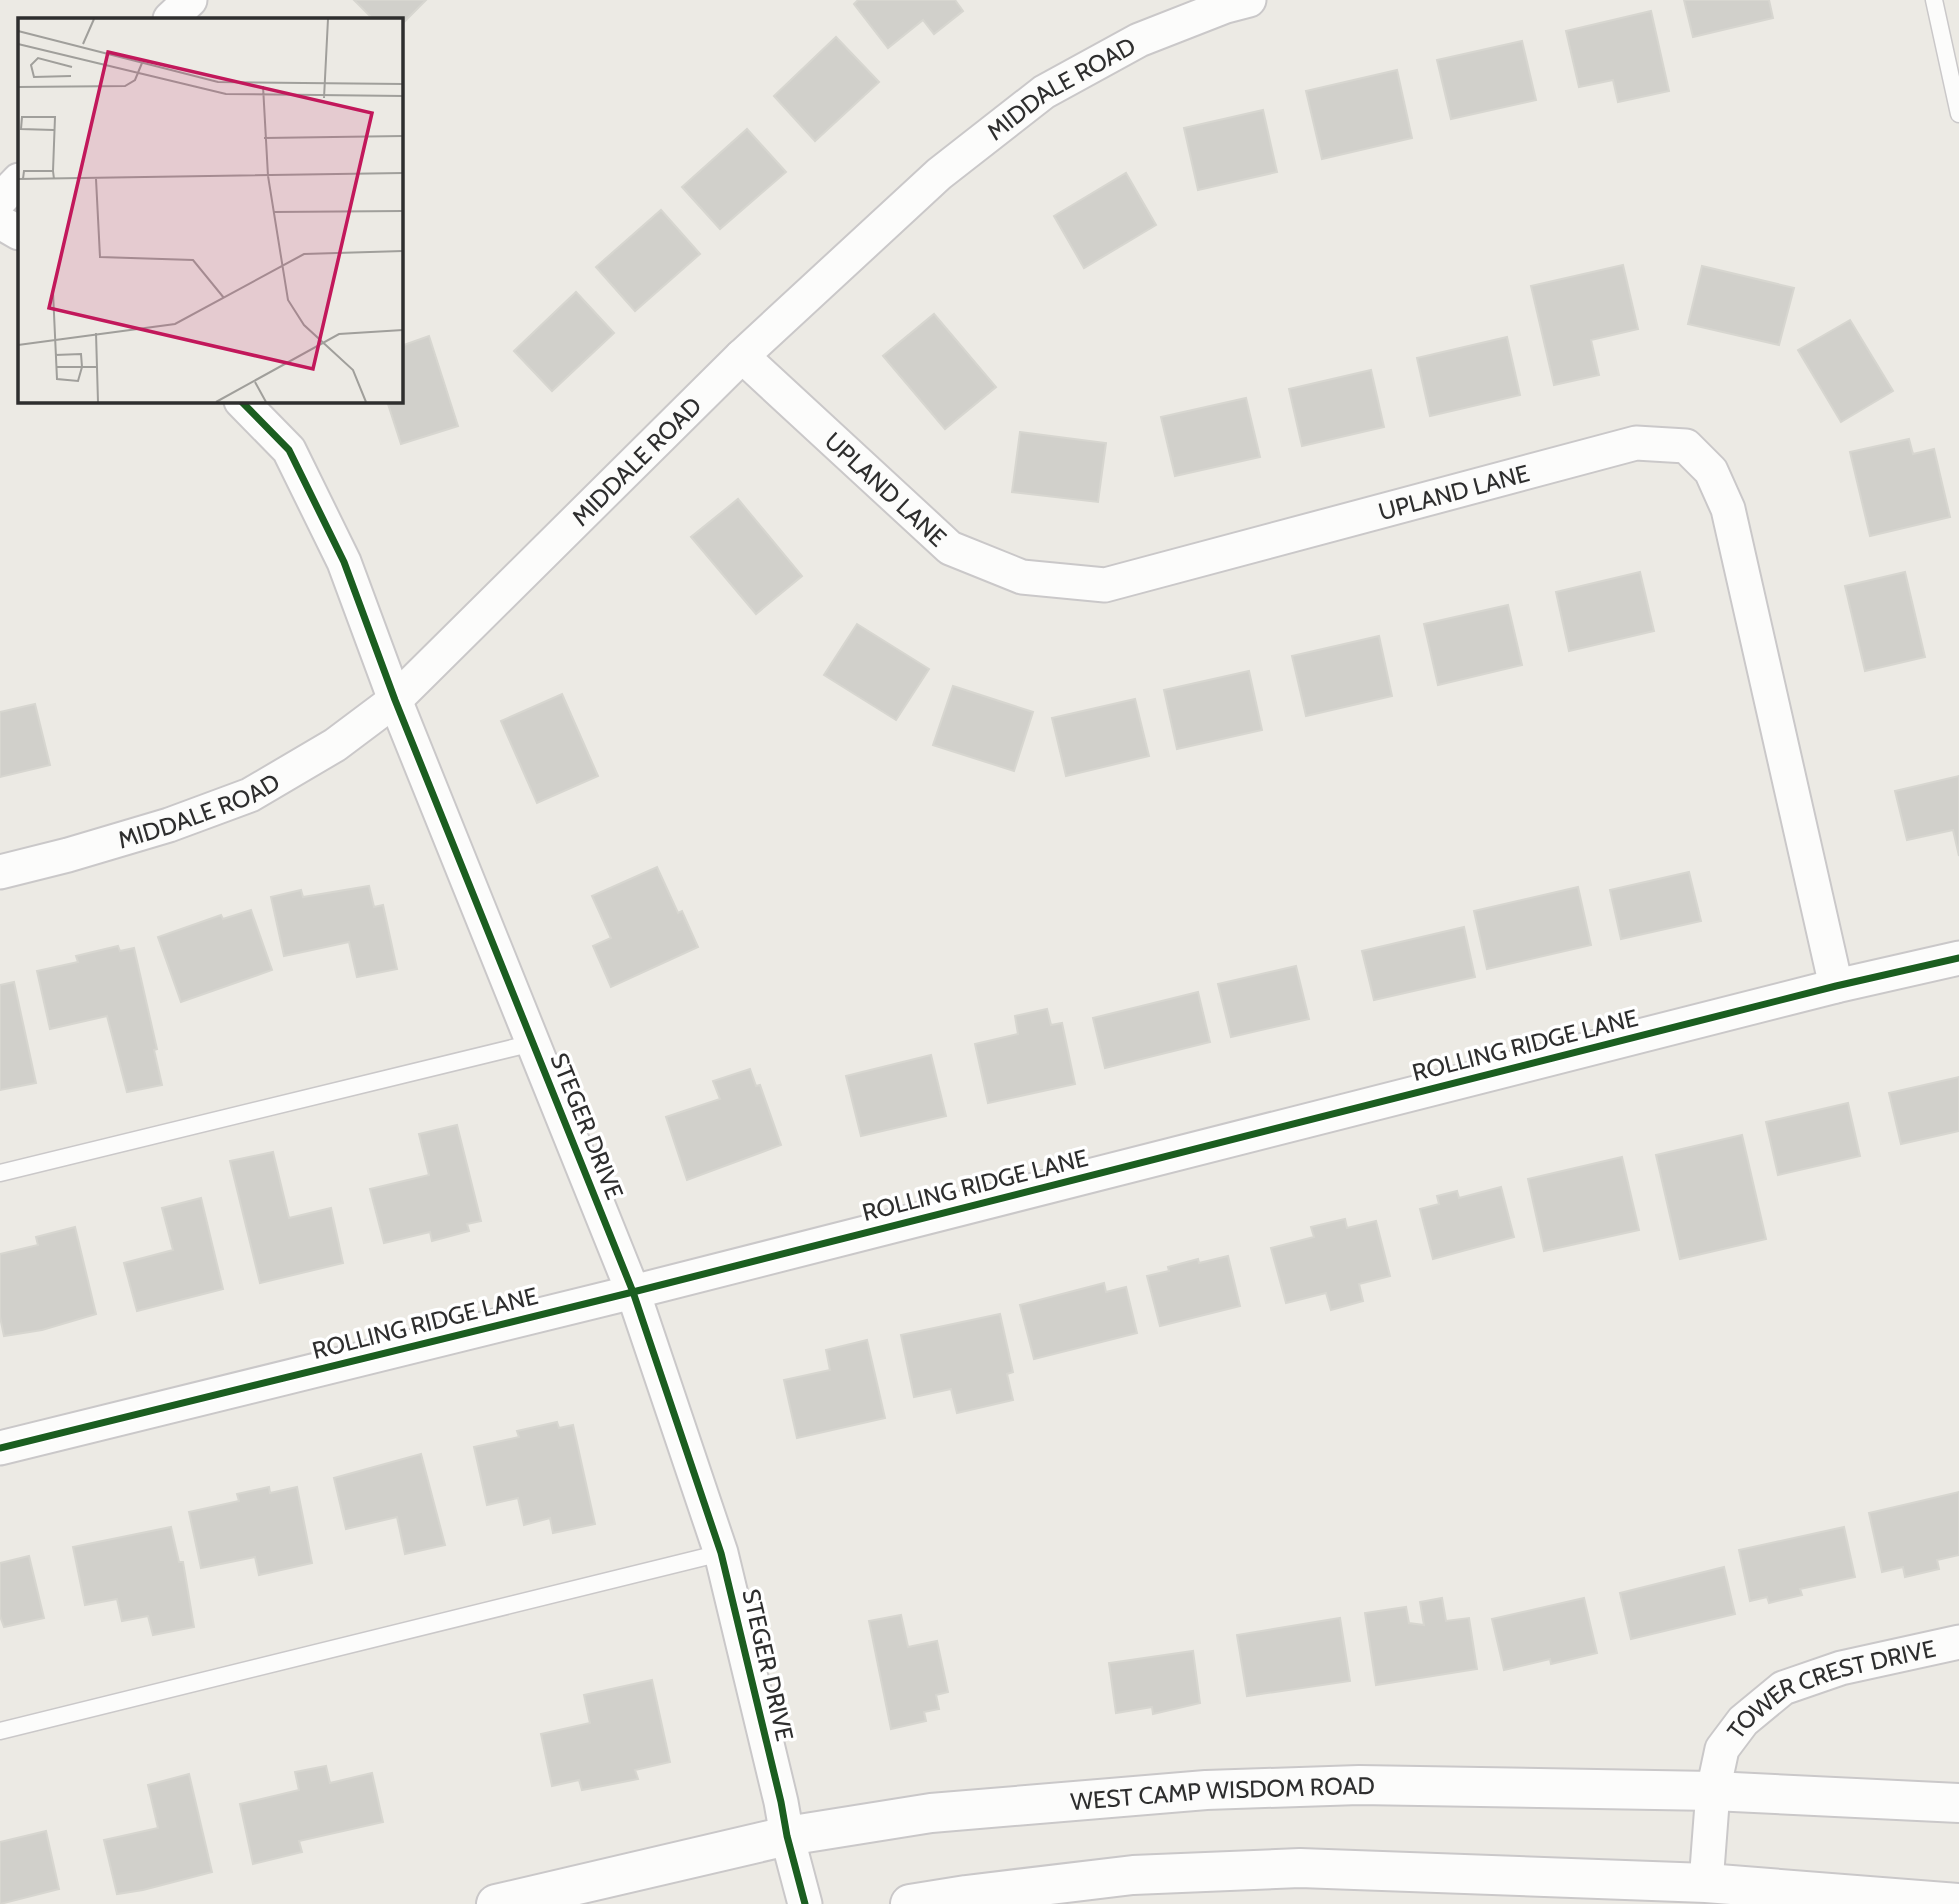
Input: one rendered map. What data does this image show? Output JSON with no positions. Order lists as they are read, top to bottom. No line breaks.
{"streets":{"main road":["WEST CAMP WISDOM ROAD"],"street":["MIDDALE ROAD","UPLAND LANE","ROLLING RIDGE LANE","STEGER DRIVE","TOWER CREST DRIVE"]},"crossings":[["MIDDALE ROAD","UPLAND LANE"],["MIDDALE ROAD","STEGER DRIVE"],["UPLAND LANE","ROLLING RIDGE LANE"],["ROLLING RIDGE LANE","STEGER DRIVE"],["STEGER DRIVE","WEST CAMP WISDOM ROAD"],["TOWER CREST DRIVE","WEST CAMP WISDOM ROAD"]]}
